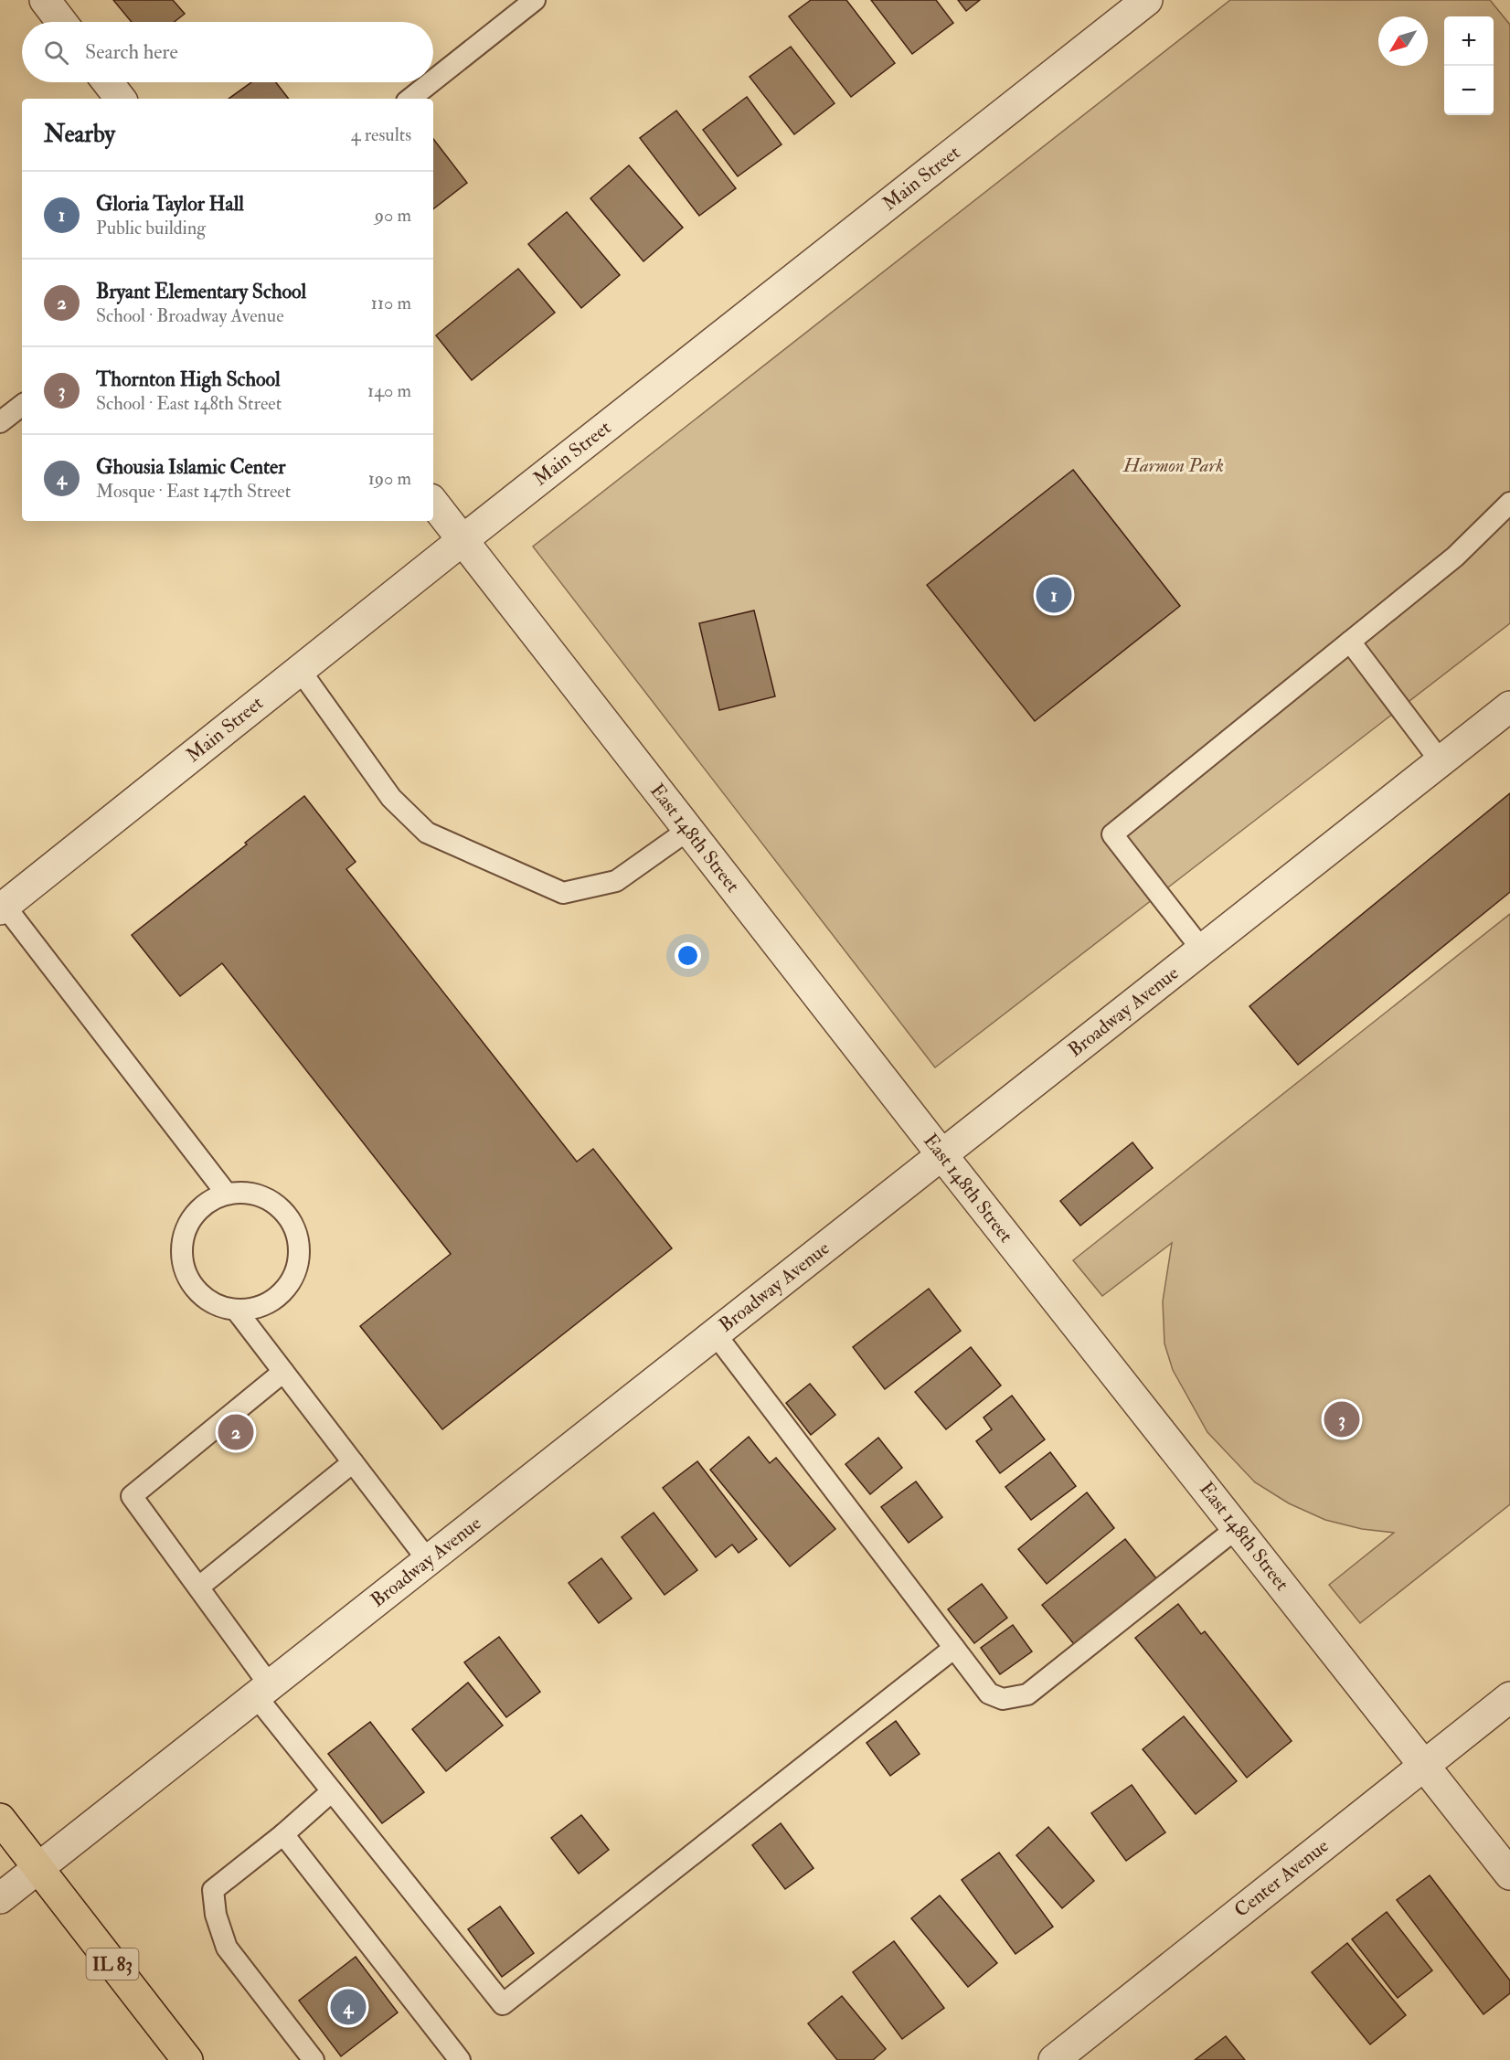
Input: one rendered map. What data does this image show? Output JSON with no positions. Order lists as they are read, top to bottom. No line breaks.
{"streets":{"main road":["IL 83"],"street":["Main Street","East 148th Street","Broadway Avenue","Center Avenue"]},"crossings":[["Main Street","East 148th Street"],["East 148th Street","Broadway Avenue"],["East 148th Street","Center Avenue"],["Broadway Avenue","IL 83"]],"parks":["Harmon Park"],"north":"bottom left","page":{"map_buttons":["+","−"],"search":"Search here","heading":["Nearby","4 results"],"list":[{"mark":"1","name":"Gloria Taylor Hall","note":"Public building","value":"90 m"},{"mark":"2","name":"Bryant Elementary School","note":"School · Broadway Avenue","value":"110 m"},{"mark":"3","name":"Thornton High School","note":"School · East 148th Street","value":"140 m"},{"mark":"4","name":"Ghousia Islamic Center","note":"Mosque · East 147th Street","value":"190 m"}],"pins":["1","3","2","4"]}}
